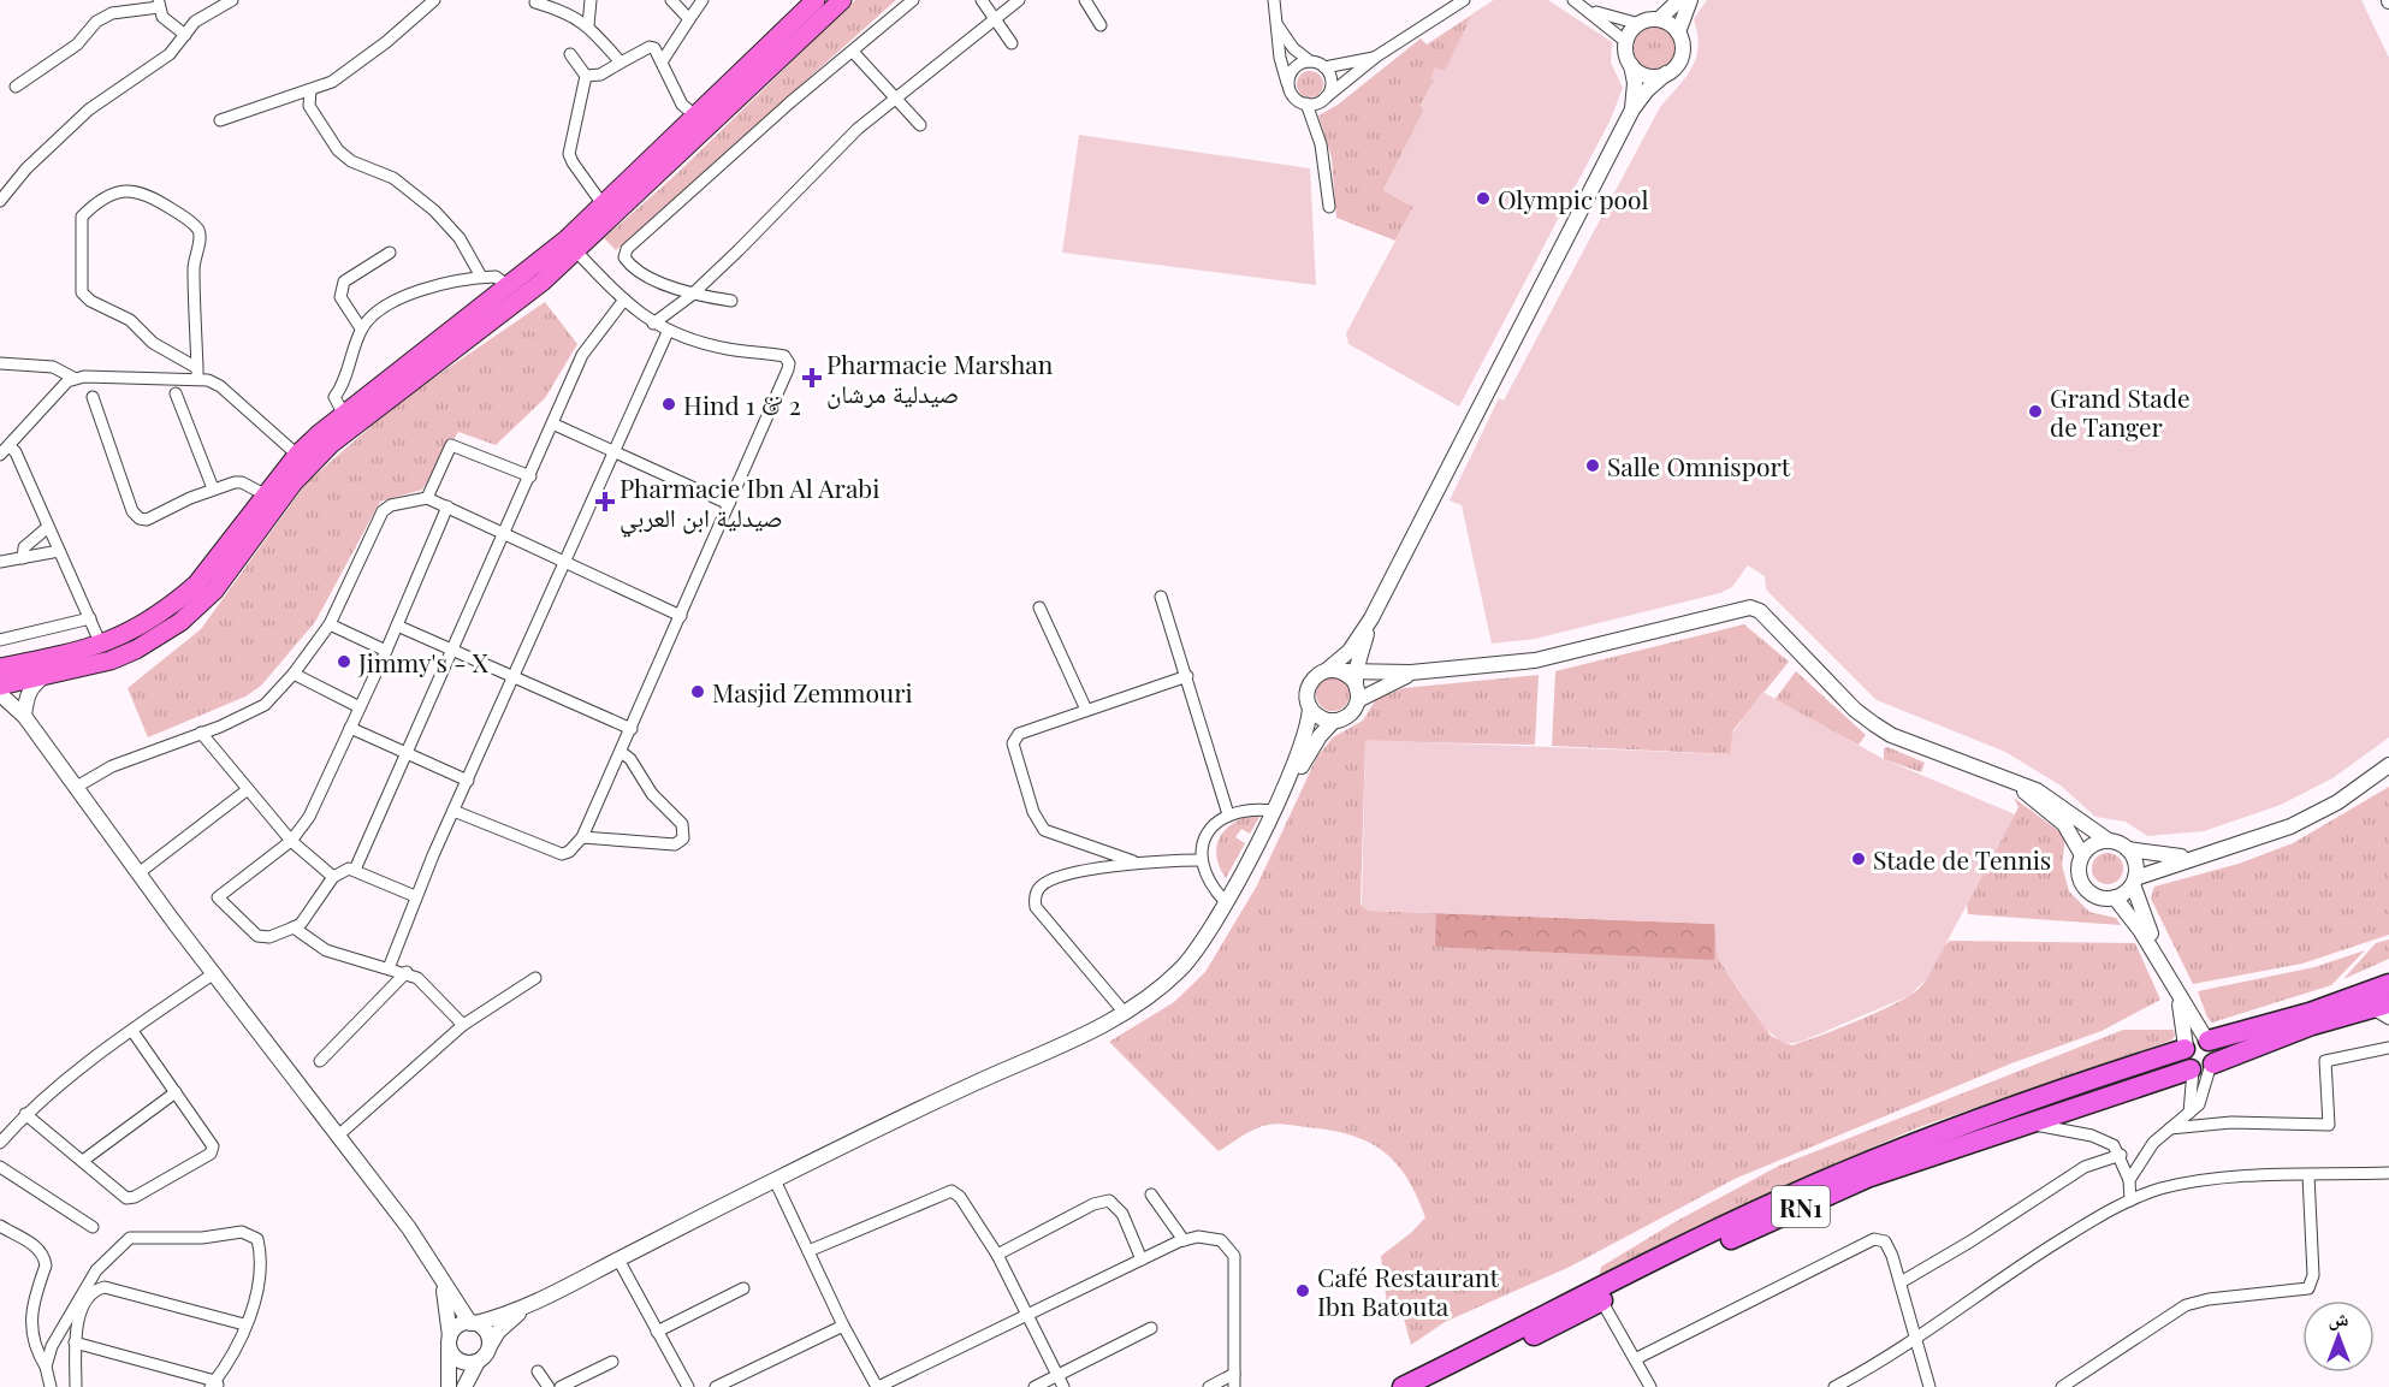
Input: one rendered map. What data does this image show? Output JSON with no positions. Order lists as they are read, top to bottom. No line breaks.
{"streets":{"highway":["RN1"]},"places":{"other":["Olympic pool","Hind 1 & 2","Grand Stade de Tanger","Salle Omnisport","Jimmy's - X","Masjid Zemmouri","Stade de Tennis","Café Restaurant Ibn Batouta"],"health":["Pharmacie Marshan صيدلية مرشان","Pharmacie Ibn Al Arabi صيدلية ابن العربي"]},"north":"top"}
